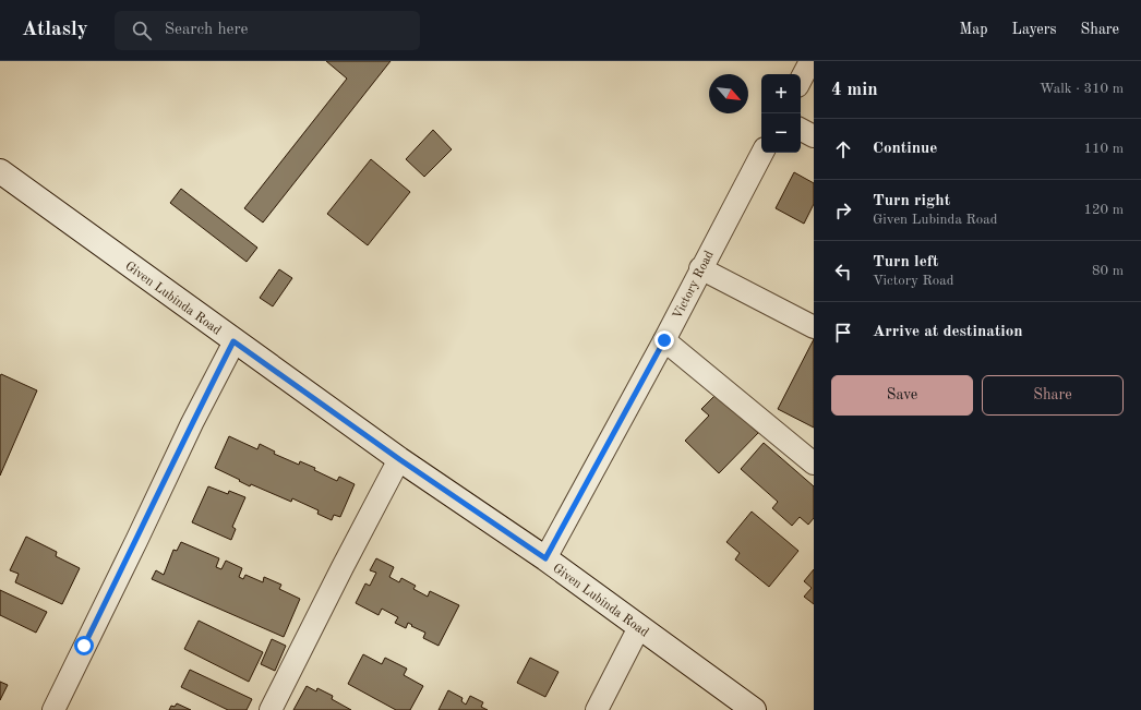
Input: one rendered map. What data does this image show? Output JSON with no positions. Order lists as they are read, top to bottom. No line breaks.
{"streets":{"street":["Victory Road","Given Lubinda Road"]},"crossings":[["Victory Road","Given Lubinda Road"]],"north":"bottom right","page":{"header":"Atlasly","search":"Search here","nav":["Map","Layers","Share"],"heading":["4 min","Walk · 310 m"],"map_buttons":["+","−"],"list":[["Continue","110 m"],["Turn right","Given Lubinda Road","120 m"],["Turn left","Victory Road","80 m"],"Arrive at destination"],"buttons":["Save","Share"]}}
